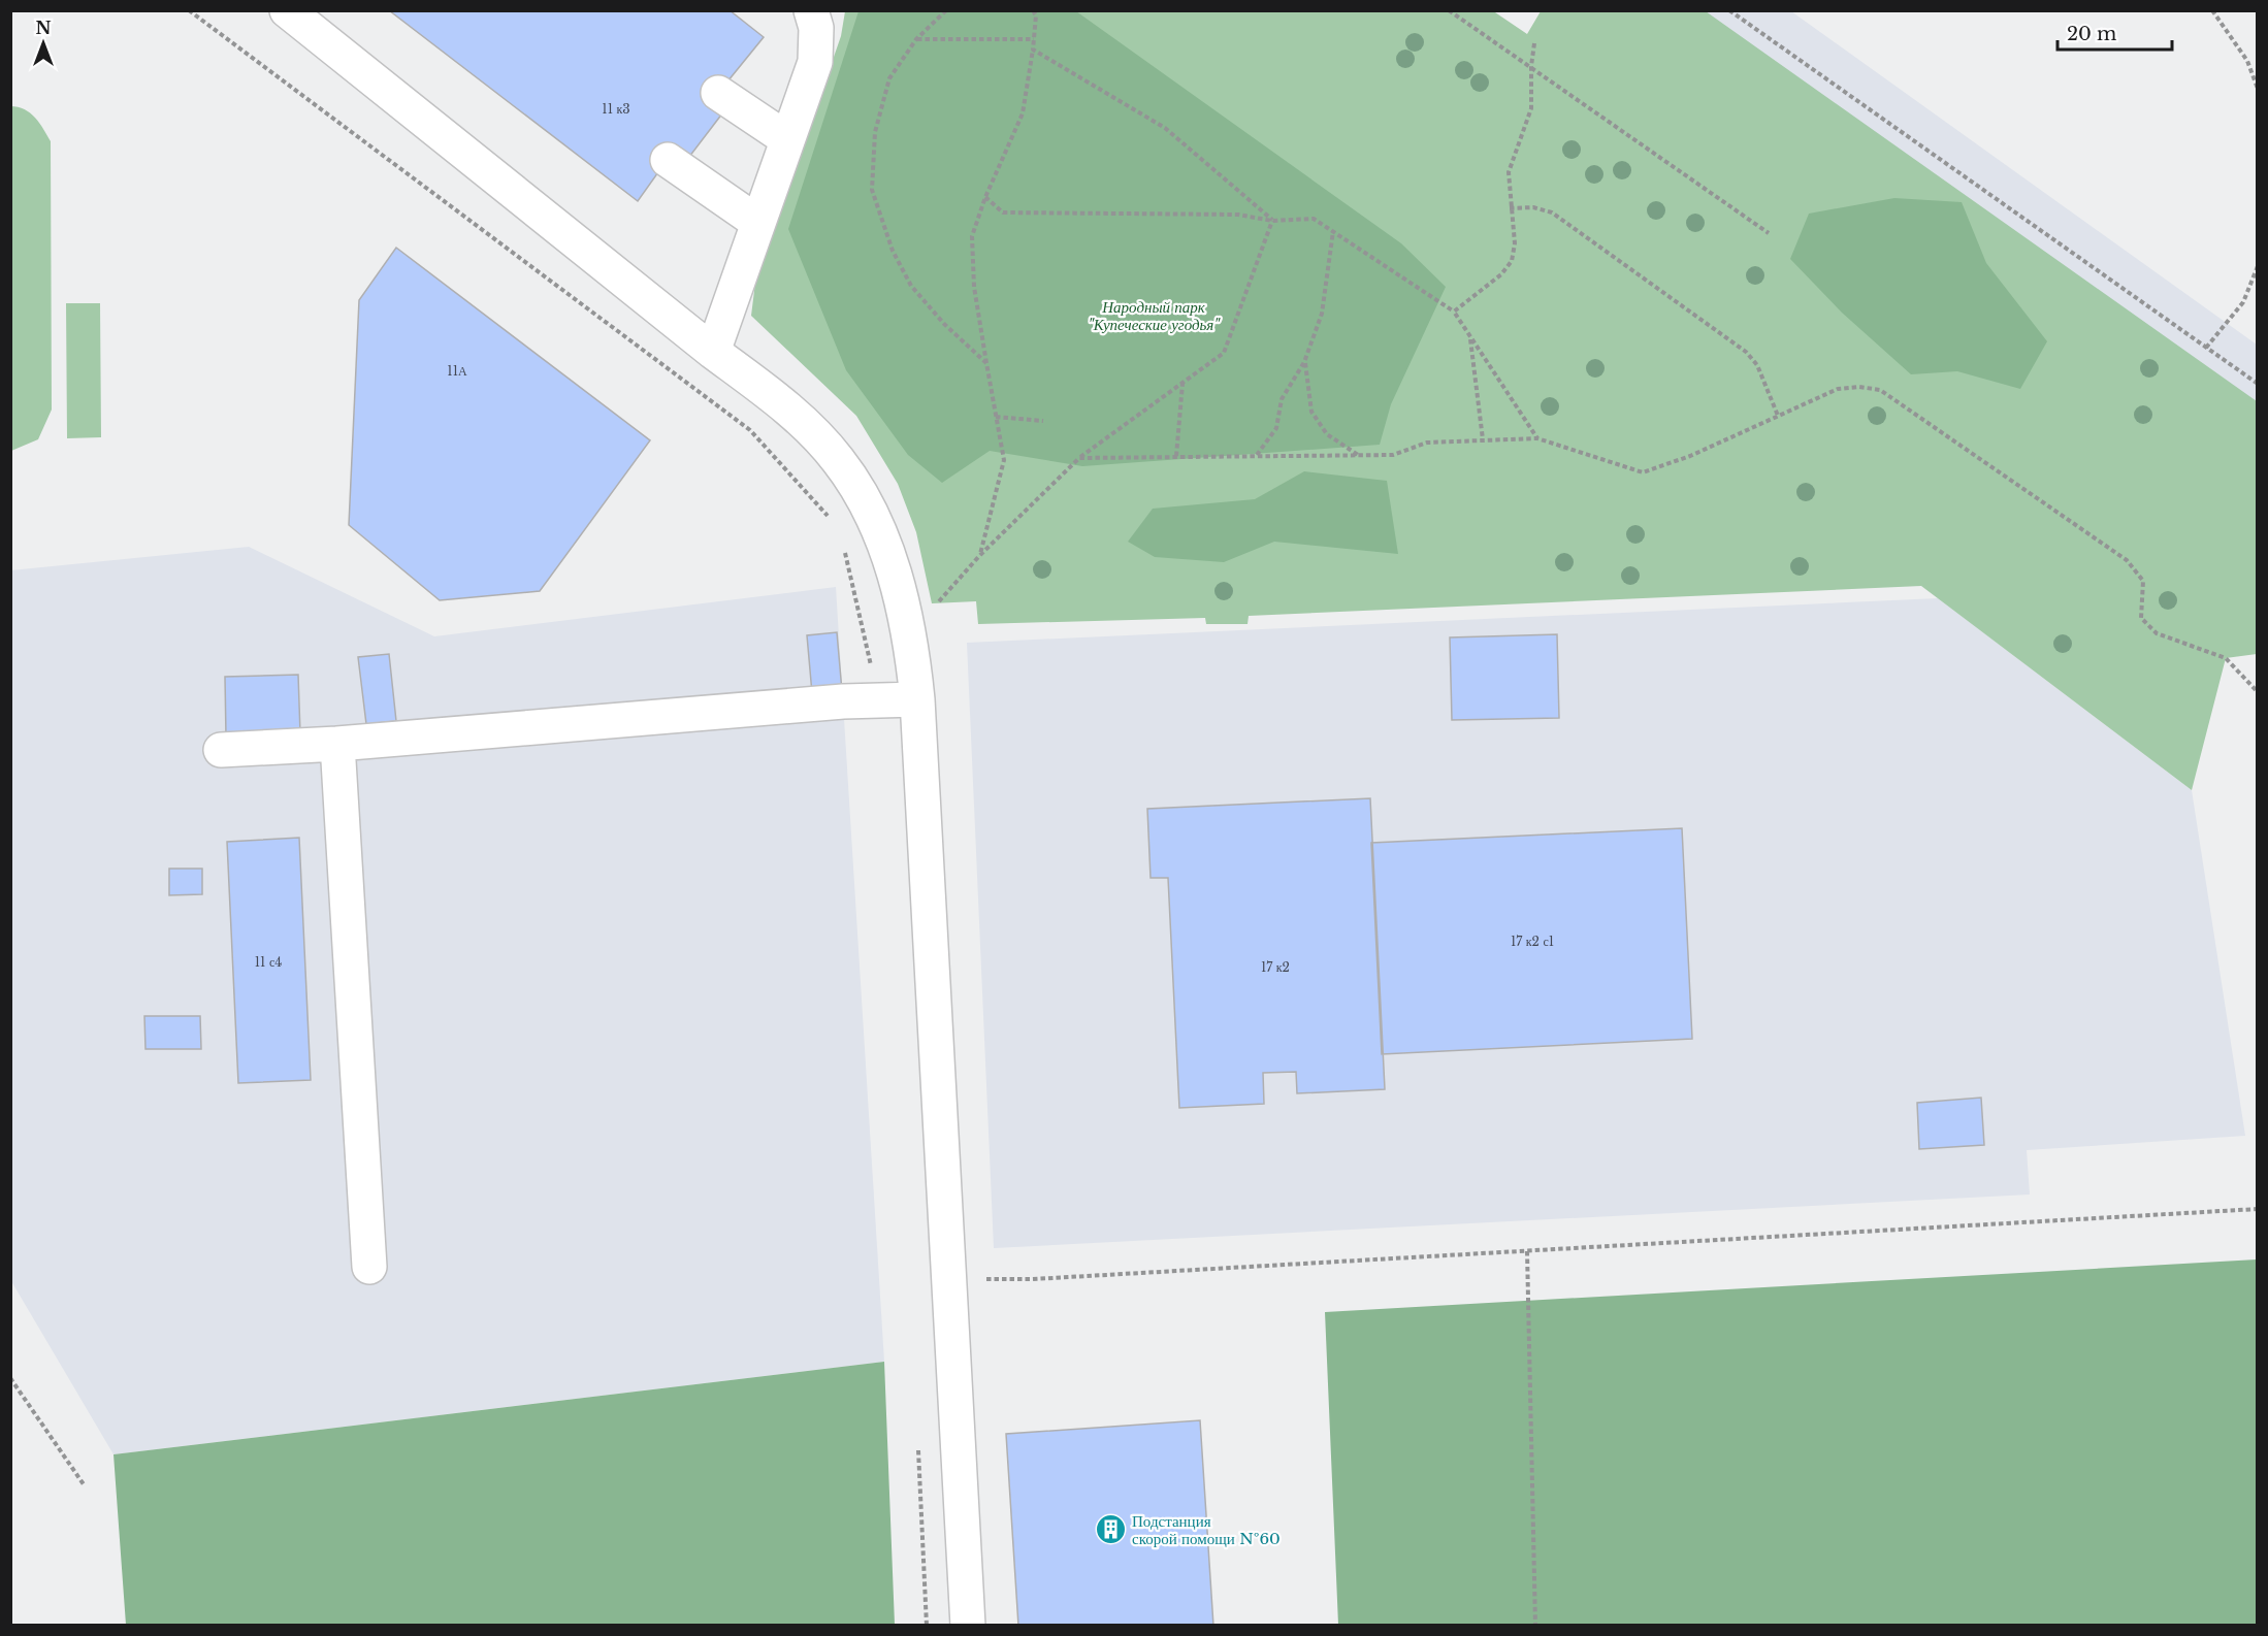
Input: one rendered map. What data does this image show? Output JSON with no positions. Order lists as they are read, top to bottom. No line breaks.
{"parks":["Народный парк \"Купеческие угодья\""],"places":{"building":["Подстанция скорой помощи №60"]},"house_numbers":["11 к3","11А","17 к2 с1","11 с4","17 к2"],"scale_bar":"20 m","north":"top"}
